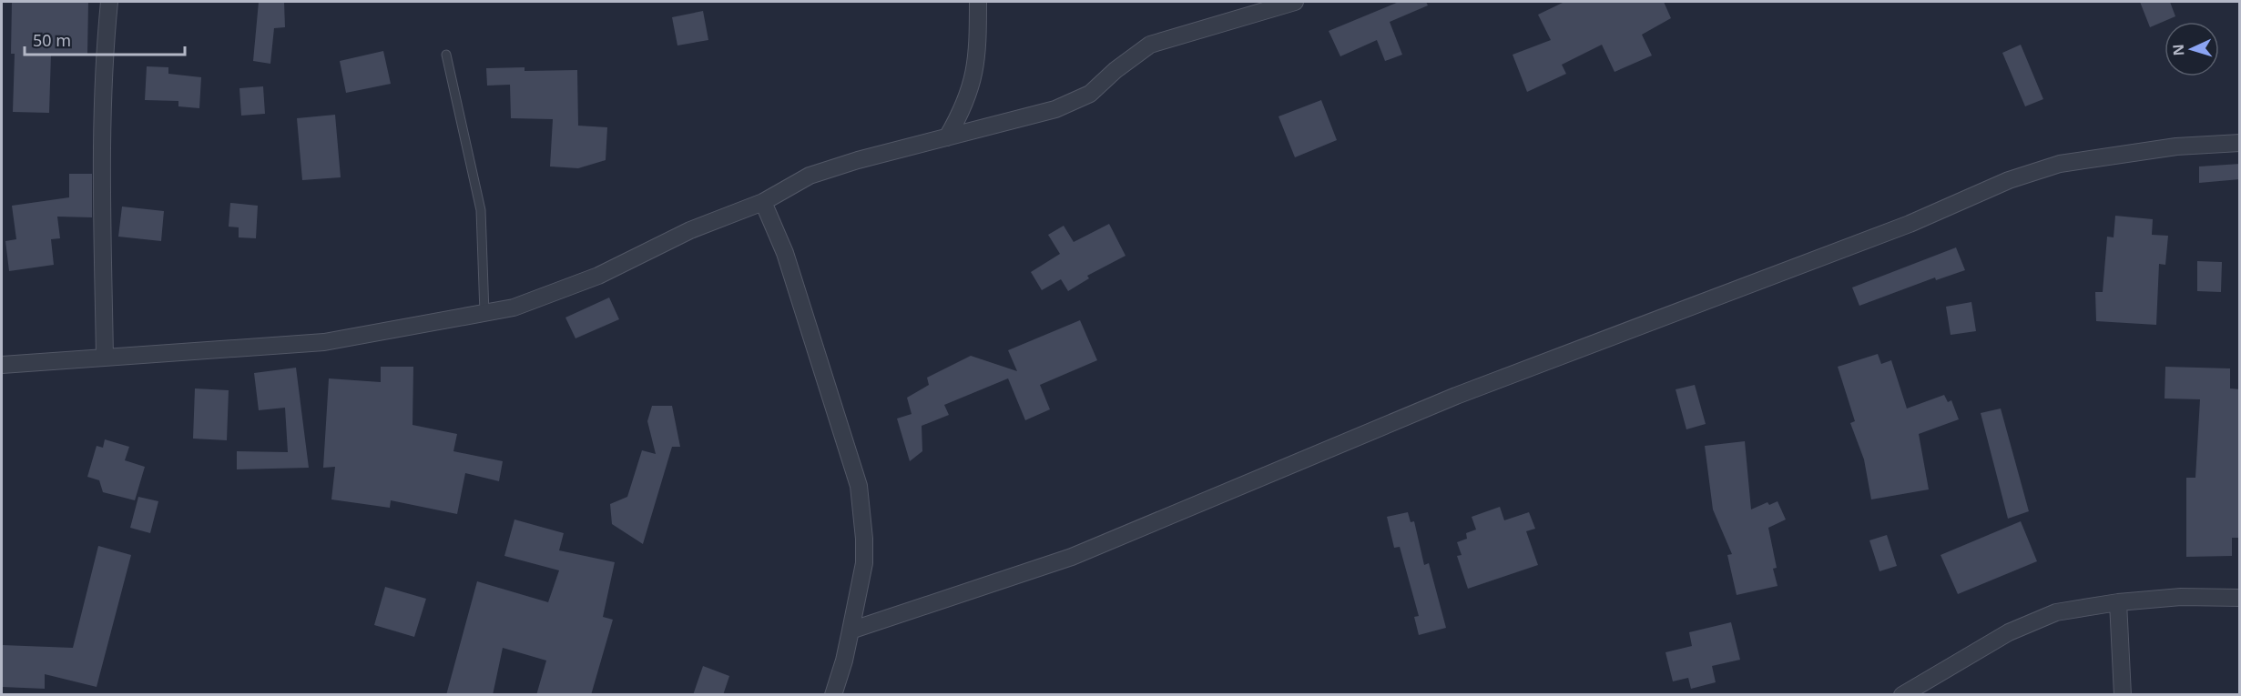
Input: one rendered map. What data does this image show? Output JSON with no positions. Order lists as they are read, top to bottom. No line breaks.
{"scale_bar":"50 m","north":"left"}
